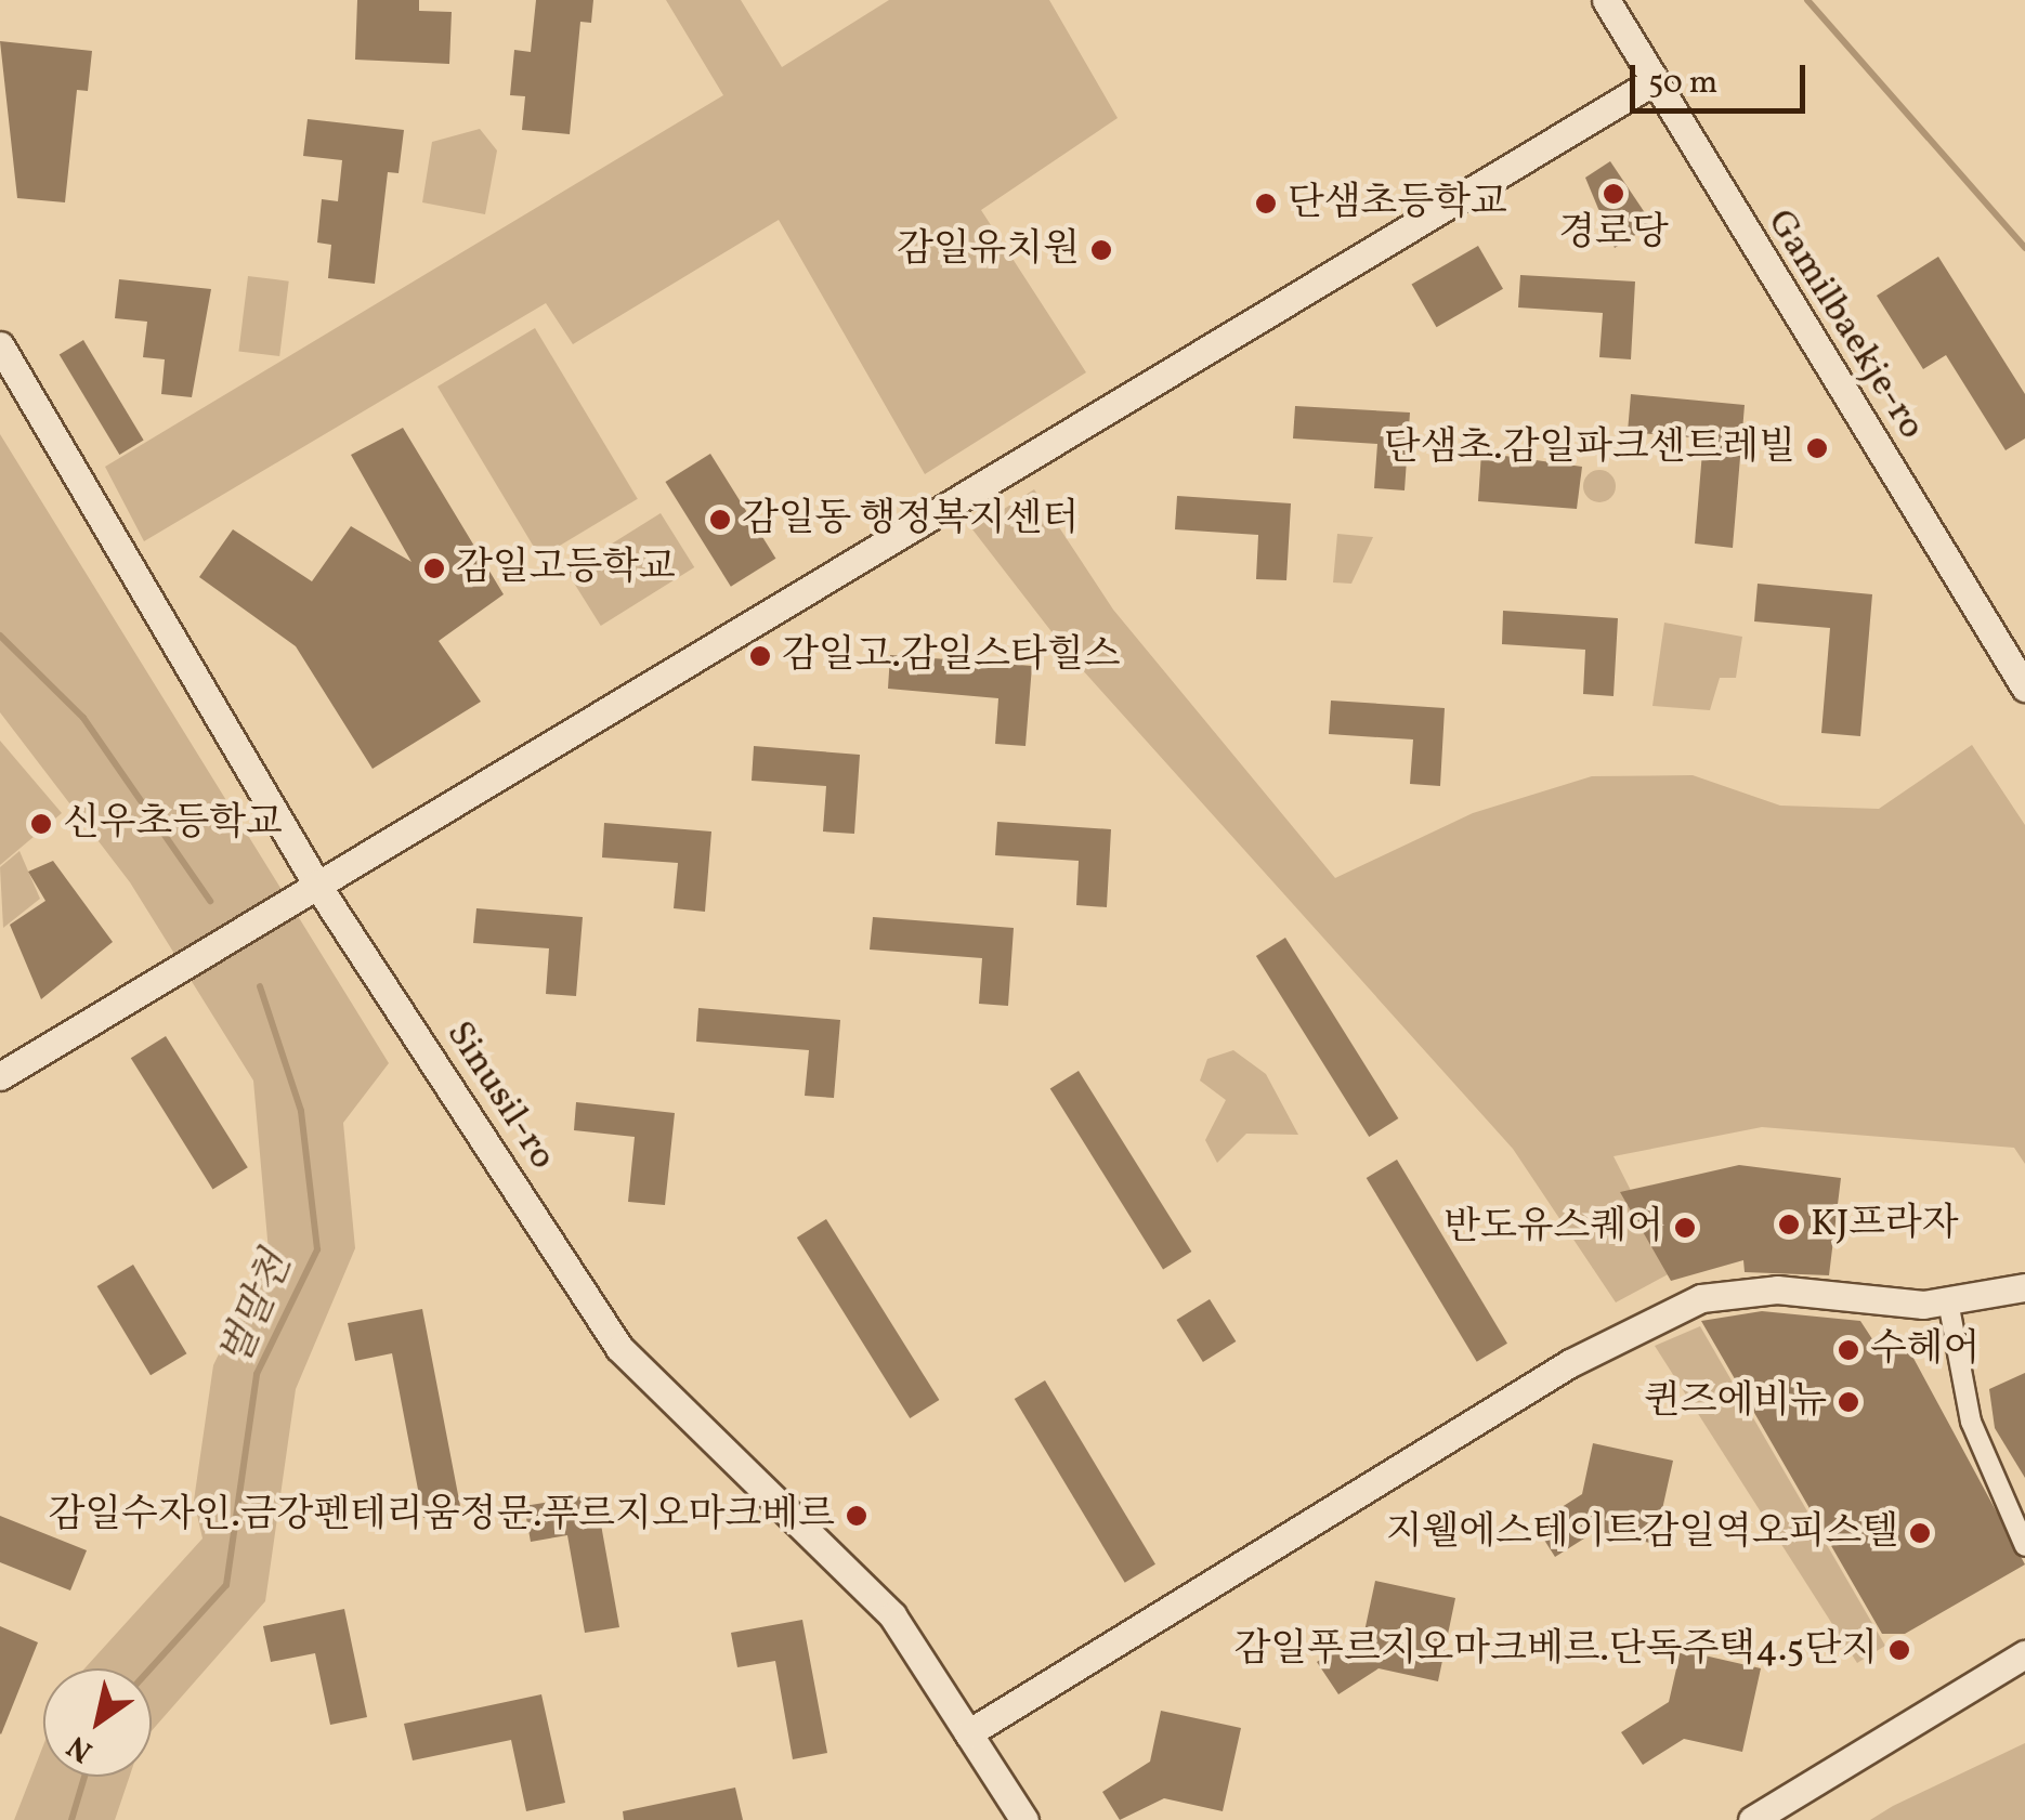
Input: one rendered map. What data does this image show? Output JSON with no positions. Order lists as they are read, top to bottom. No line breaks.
{"streets":{"street":["Gamilbaekje-ro","Sinusil-ro"]},"water":["벌말천"],"places":["경로당","단샘초등학교","감일유치원","단샘초.감일파크센트레빌","감일동 행정복지센터","감일고등학교","감일고.감일스타힐스","신우초등학교","KJ프라자","반도유스퀘어","수헤어","퀸즈에비뉴","감일수자인.금강펜테리움정문.푸르지오마크베르","지웰에스테이트감일역오피스텔","감일푸르지오마크베르.단독주택4.5단지"],"scale_bar":"50 m","north":"bottom left"}
